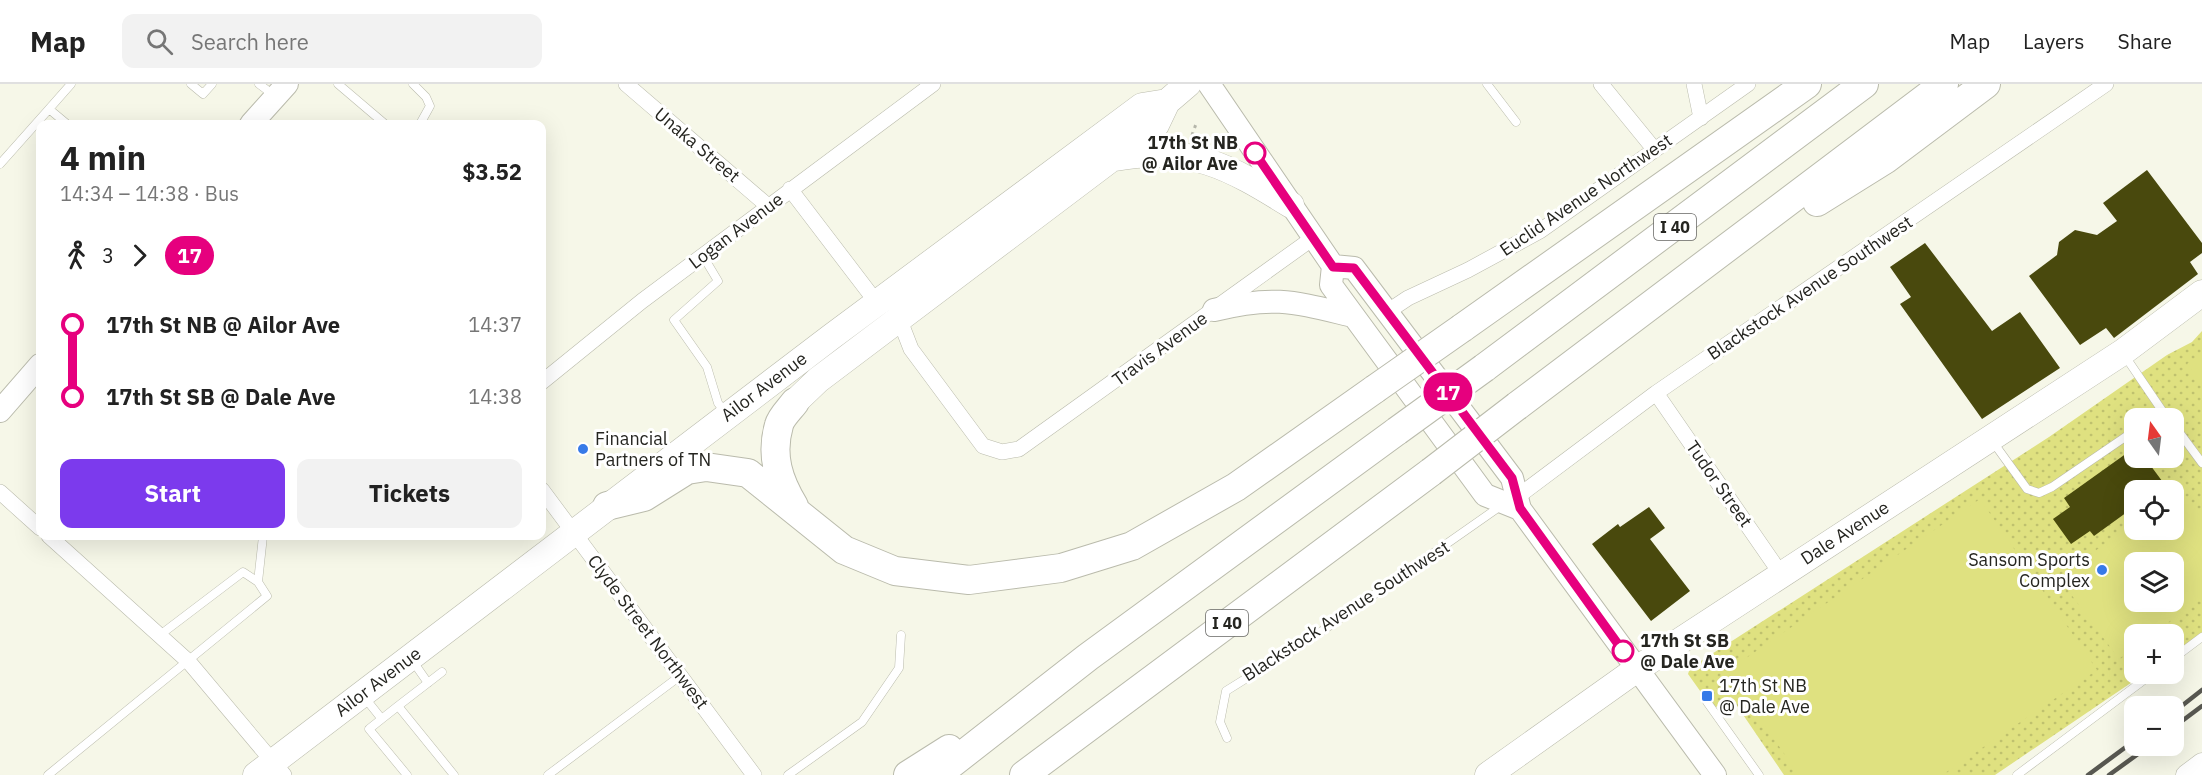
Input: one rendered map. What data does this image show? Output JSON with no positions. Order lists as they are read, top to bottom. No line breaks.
{"streets":{"highway":["I 40"],"main road":["Ailor Avenue","Dale Avenue"],"street":["Unaka Street","Euclid Avenue Northwest","Logan Avenue","Blackstock Avenue Southwest","Travis Avenue","Tudor Street","Clyde Street Northwest"]},"crossings":[["Unaka Street","Logan Avenue"],["Blackstock Avenue Southwest","Tudor Street"],["Travis Avenue","Ailor Avenue"],["Ailor Avenue","Clyde Street Northwest"],["Tudor Street","Dale Avenue"]],"places":{"other":["17th St NB @ Ailor Ave","Financial Partners of TN","Sansom Sports Complex","17th St SB @ Dale Ave"],"transit":["17th St NB @ Dale Ave"]},"lines":["bus line 17"],"north":"top","page":{"header":"Map","search":"Search here","nav":["Map","Layers","Share"],"on_map":"17","heading":["4 min","14:34 – 14:38 · Bus","$3.52"],"legs":["3","17"],"list":[{"name":"17th St NB @ Ailor Ave","value":"14:37"},{"name":"17th St SB @ Dale Ave","value":"14:38"}],"map_buttons":["+","−"],"buttons":["Start","Tickets"]}}
